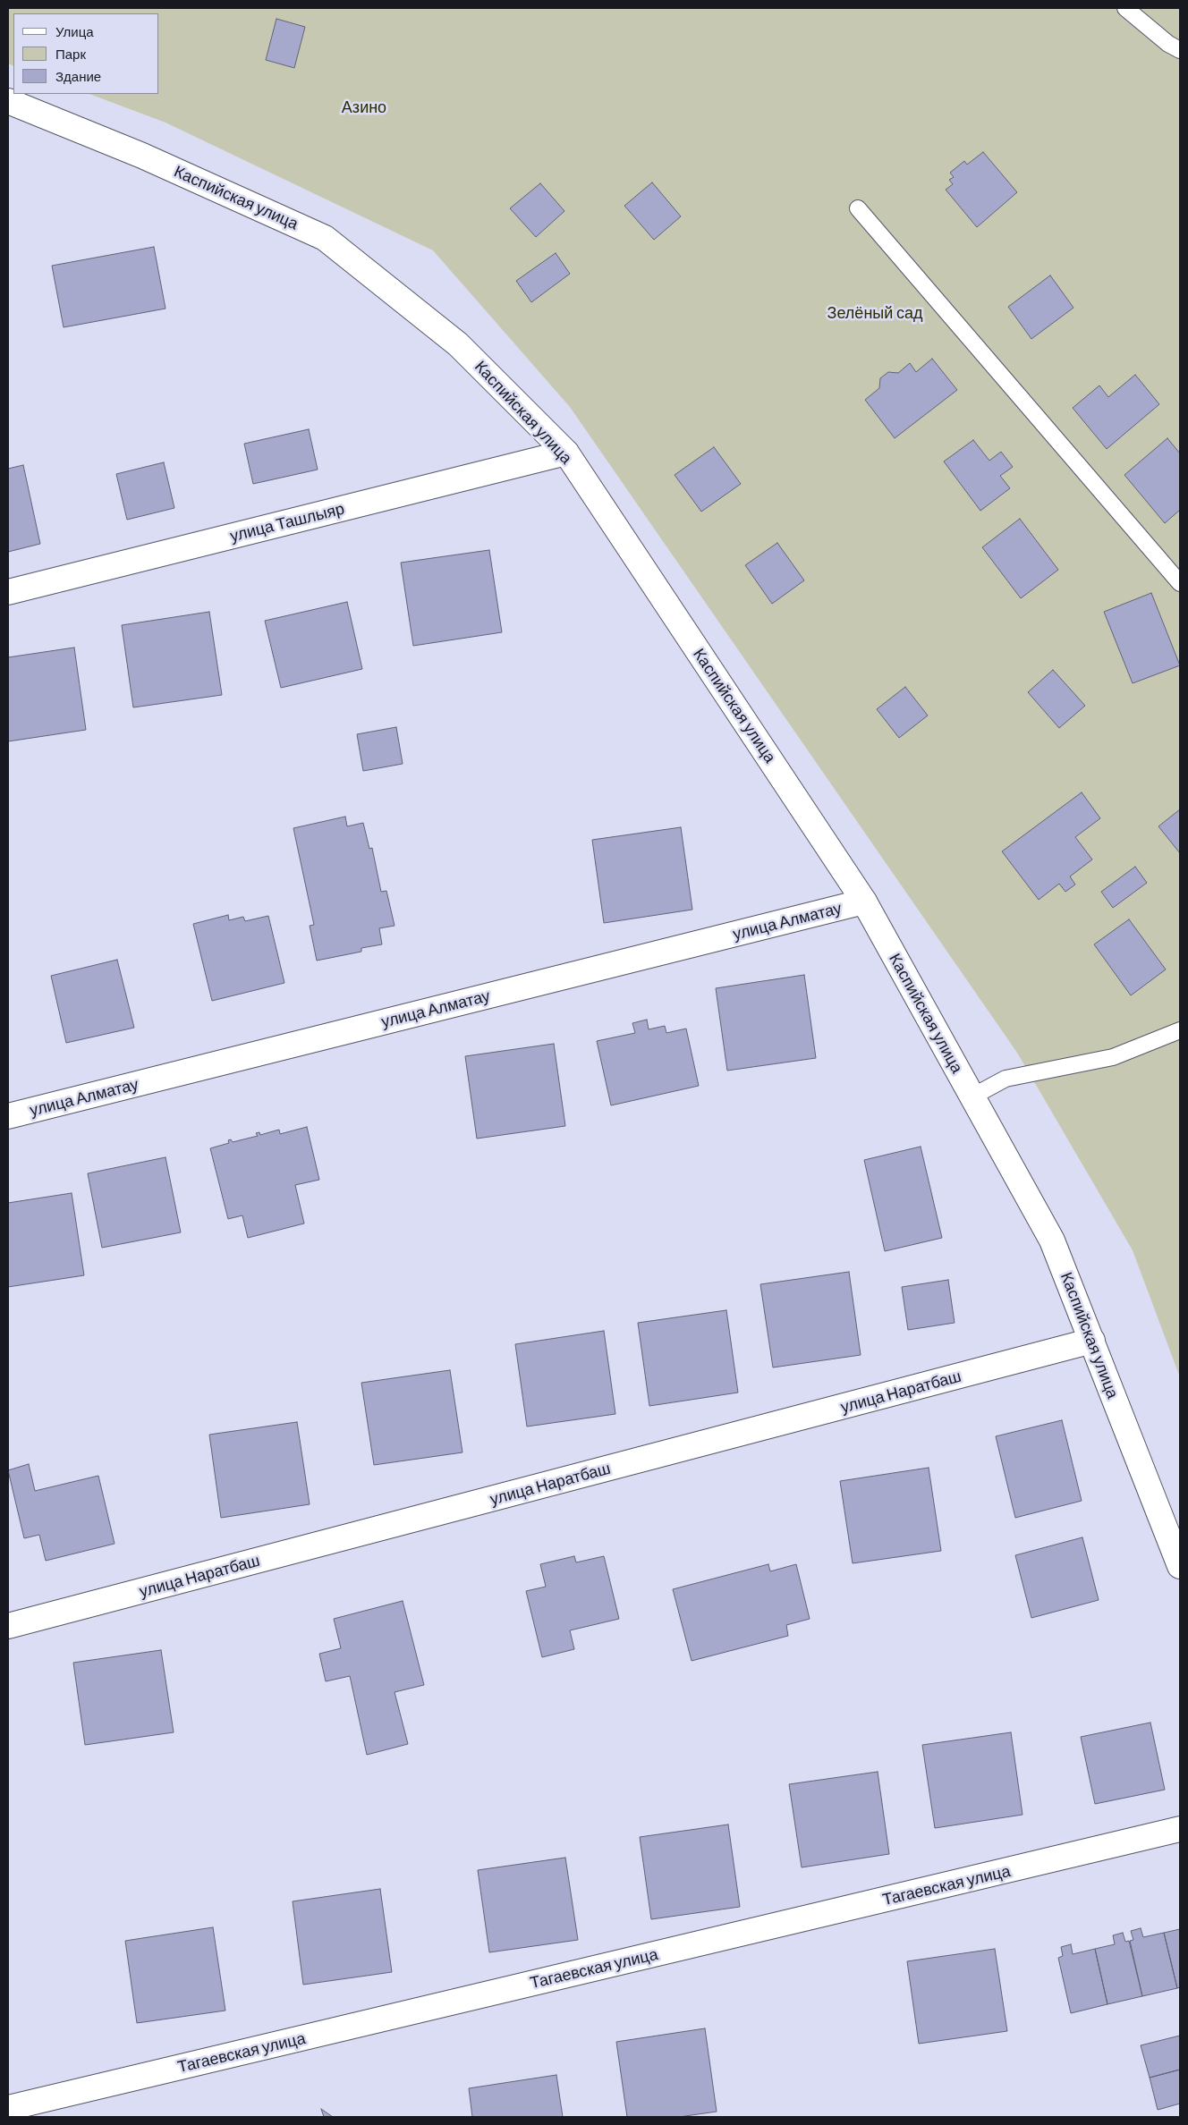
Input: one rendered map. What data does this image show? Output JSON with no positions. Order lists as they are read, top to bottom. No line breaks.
{"streets":{"street":["Каспийская улица","улица Ташлыяр","улица Алматау","улица Наратбаш","Тагаевская улица"]},"crossings":[["Каспийская улица","улица Ташлыяр"],["Каспийская улица","улица Алматау"],["Каспийская улица","улица Наратбаш"]],"parks":["Азино","Зелёный сад"],"legend":["Улица","Парк","Здание"]}
